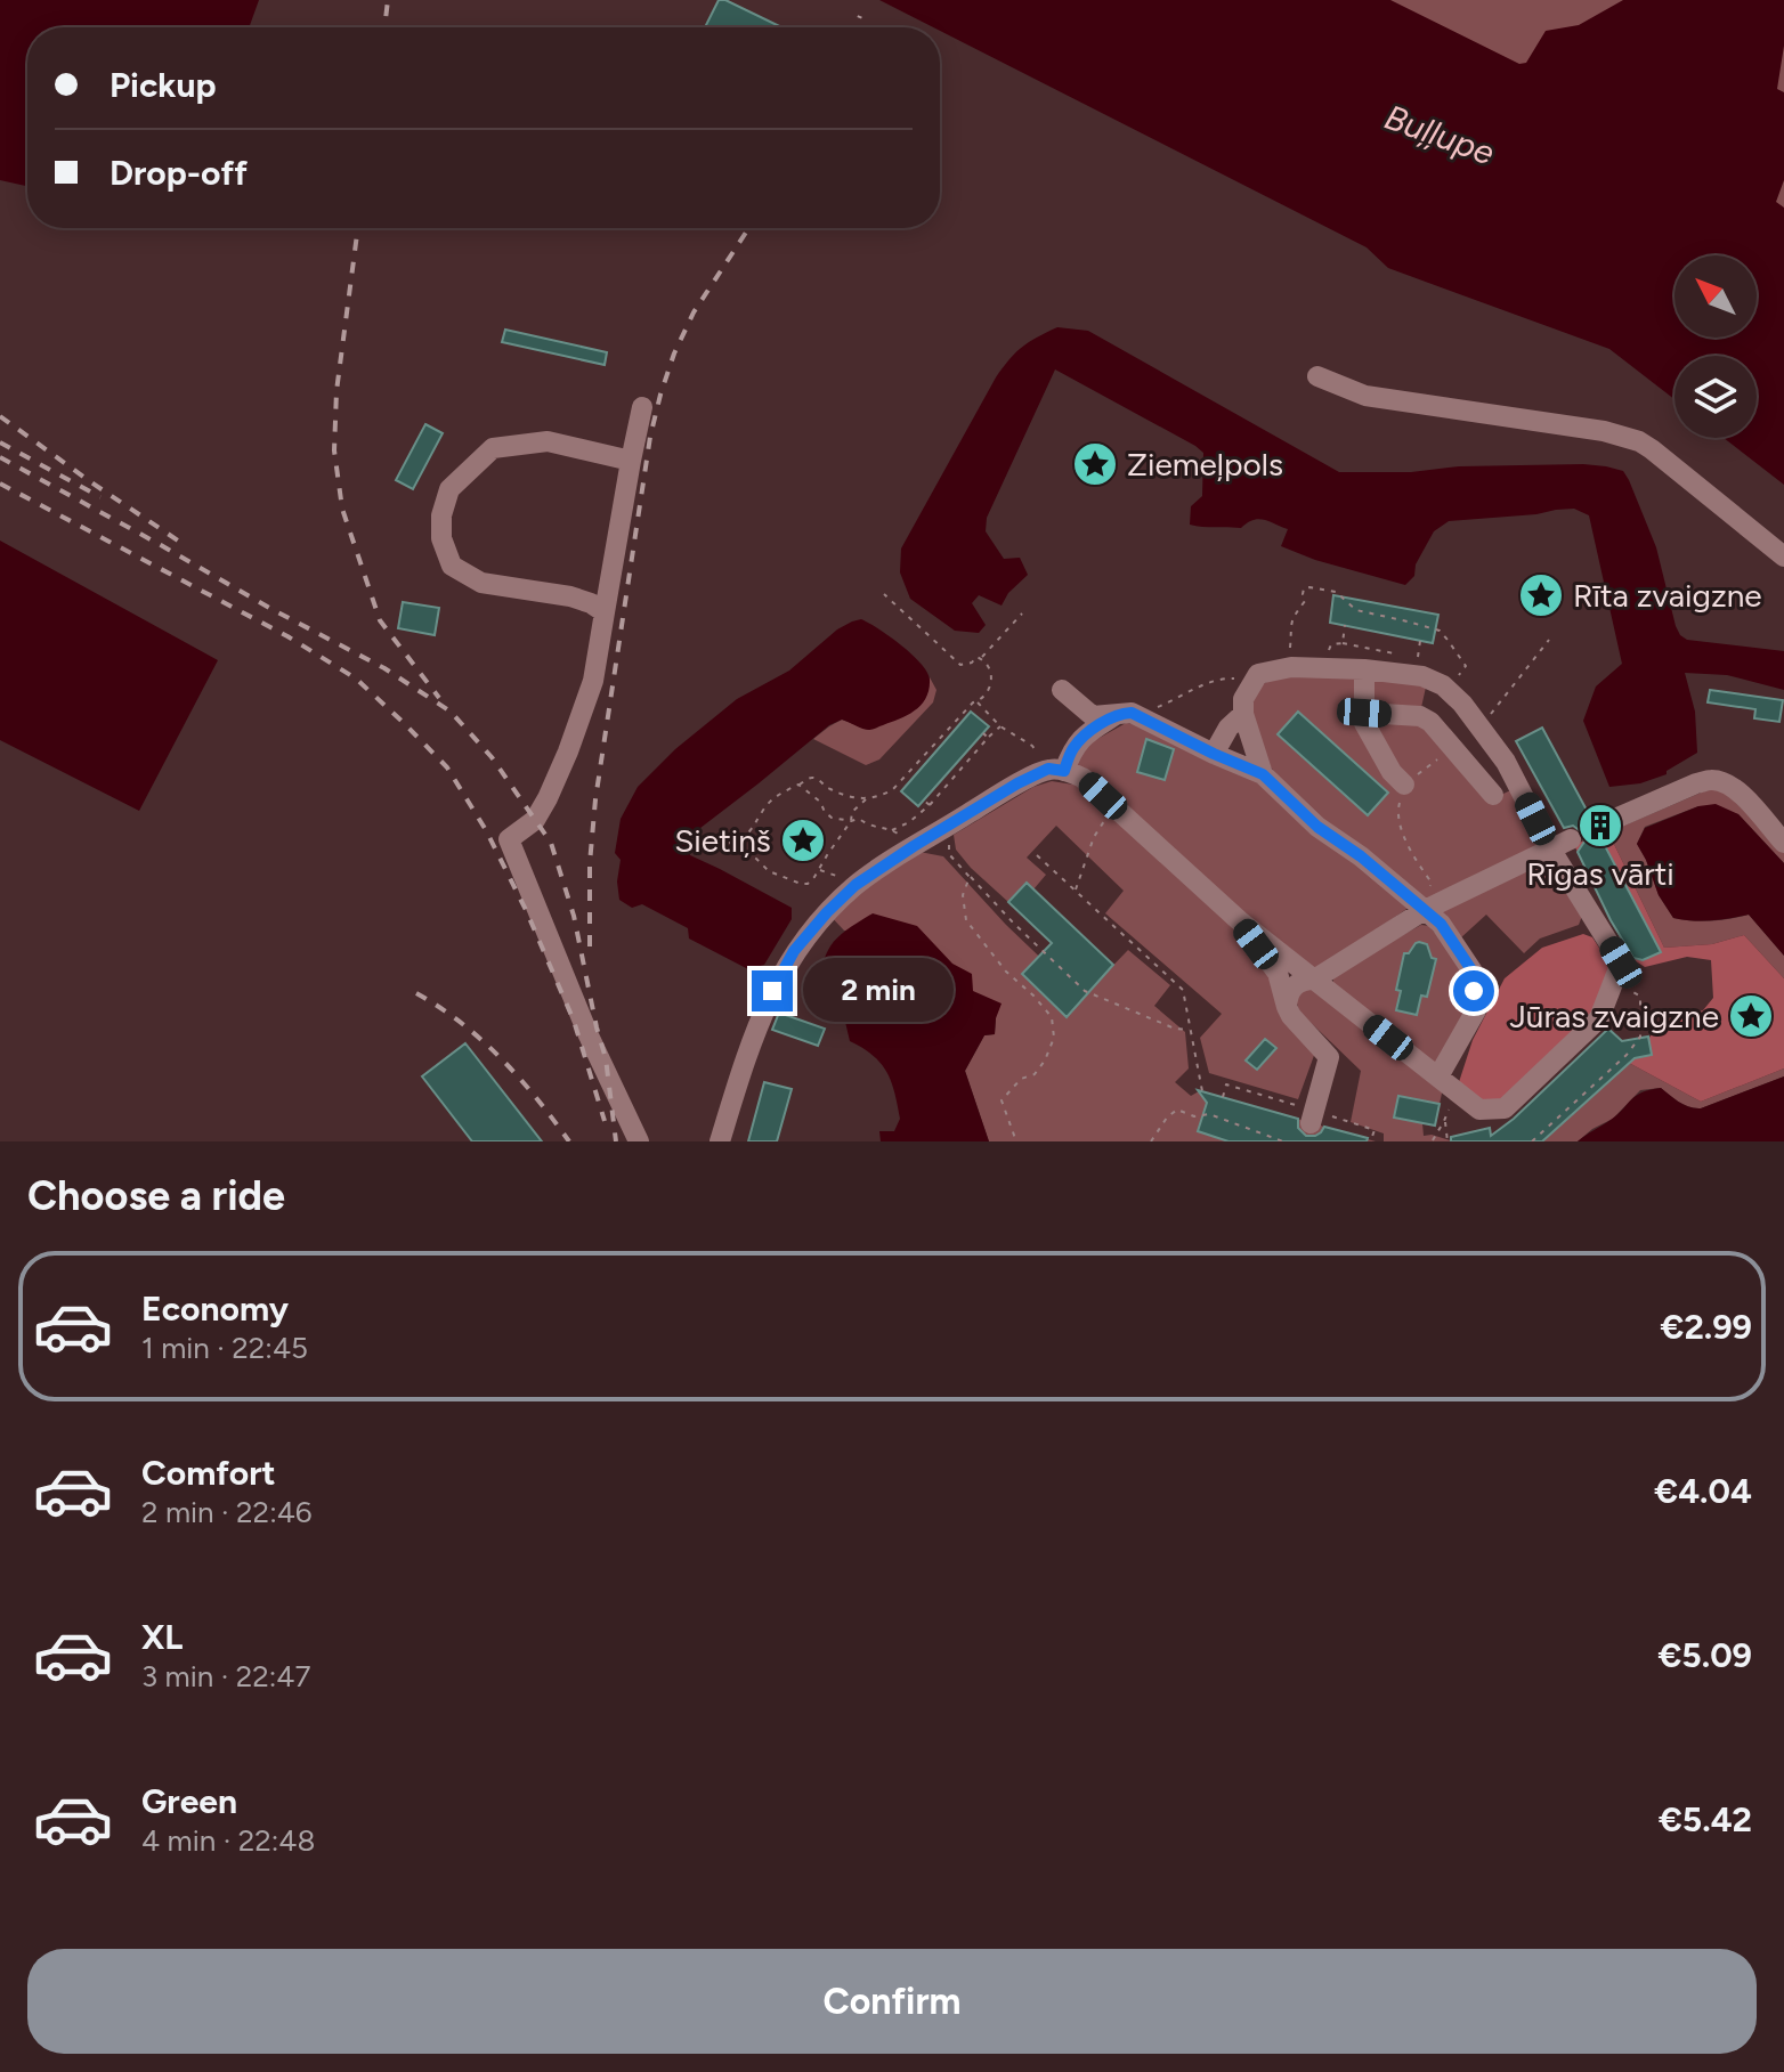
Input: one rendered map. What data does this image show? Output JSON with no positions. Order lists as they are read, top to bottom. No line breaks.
{"water":["Buļļupe"],"places":{"place":["Ziemeļpols","Rīta zvaigzne","Sietiņš","Jūras zvaigzne"],"building":["Rīgas vārti"]},"north":"top left","page":{"banner":["Pickup","Drop-off"],"bubble":"2 min","heading":"Choose a ride","list":[{"name":"Economy","note":"1 min · 22:45","value":"€2.99"},{"name":"Comfort","note":"2 min · 22:46","value":"€4.04"},{"name":"XL","note":"3 min · 22:47","value":"€5.09"},{"name":"Green","note":"4 min · 22:48","value":"€5.42"}],"buttons":"Confirm"}}
